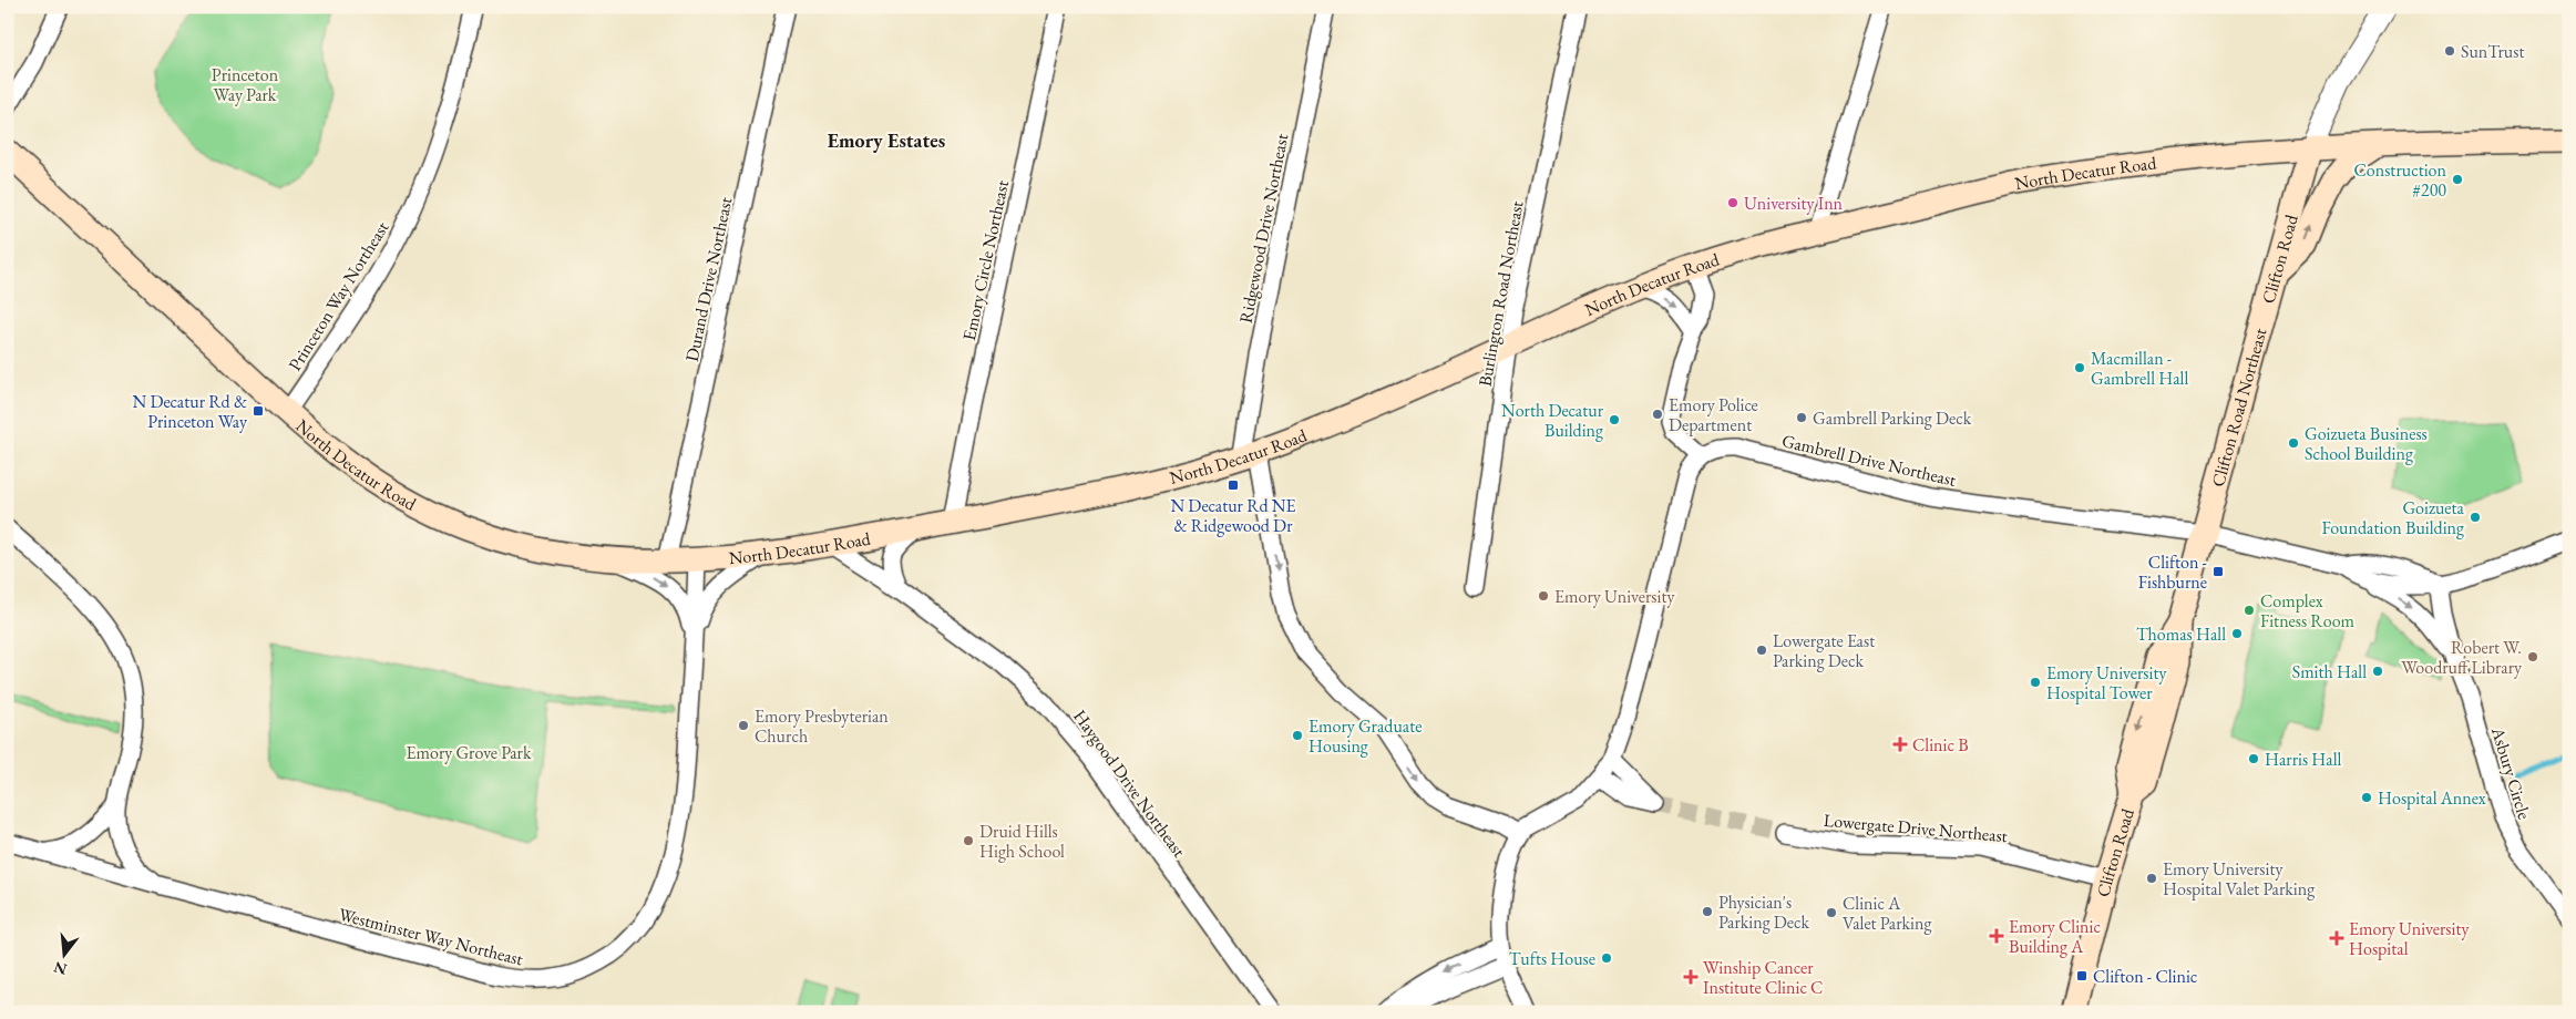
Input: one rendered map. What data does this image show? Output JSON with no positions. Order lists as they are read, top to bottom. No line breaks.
{"streets":{"main road":["North Decatur Road","Clifton Road","Clifton Road Northeast"],"street":["Ridgewood Drive Northeast","Emory Circle Northeast","Durand Drive Northeast","Burlington Road Northeast","Princeton Way Northeast","Gambrell Drive Northeast","Asbury Circle","Haygood Drive Northeast","Lowergate Drive Northeast","Westminster Way Northeast"]},"crossings":[["North Decatur Road","Ridgewood Drive Northeast"],["North Decatur Road","Clifton Road"],["North Decatur Road","Emory Circle Northeast"],["North Decatur Road","Durand Drive Northeast"],["North Decatur Road","Burlington Road Northeast"],["North Decatur Road","Princeton Way Northeast"],["North Decatur Road","Haygood Drive Northeast"],["North Decatur Road","Westminster Way Northeast"],["Clifton Road","Clifton Road Northeast"],["Clifton Road","Gambrell Drive Northeast"],["Clifton Road","Lowergate Drive Northeast"],["Clifton Road Northeast","Gambrell Drive Northeast"],["Gambrell Drive Northeast","Asbury Circle"]],"one_way":["Ridgewood Drive Northeast"],"districts":["Emory Estates"],"parks":["Princeton Way Park","Emory Grove Park"],"places":{"other":["SunTrust","Construction #200","University Inn","Macmillan - Gambrell Hall","Emory Police Department","Gambrell Parking Deck","North Decatur Building","Goizueta Business School Building","Goizueta Foundation Building","Emory University","Complex Fitness Room","Thomas Hall","Lowergate East Parking Deck","Robert W. Woodruff Library","Smith Hall","Emory University Hospital Tower","Emory Presbyterian Church","Emory Graduate Housing","Harris Hall","Hospital Annex","Druid Hills High School","Emory University Hospital Valet Parking","Physician's Parking Deck","Clinic A Valet Parking","Tufts House"],"transit":["N Decatur Rd & Princeton Way","N Decatur Rd NE & Ridgewood Dr","Clifton - Fishburne","Clifton - Clinic"],"health":["Clinic B","Emory Clinic Building A","Emory University Hospital","Winship Cancer Institute Clinic C"]},"north":"bottom"}
